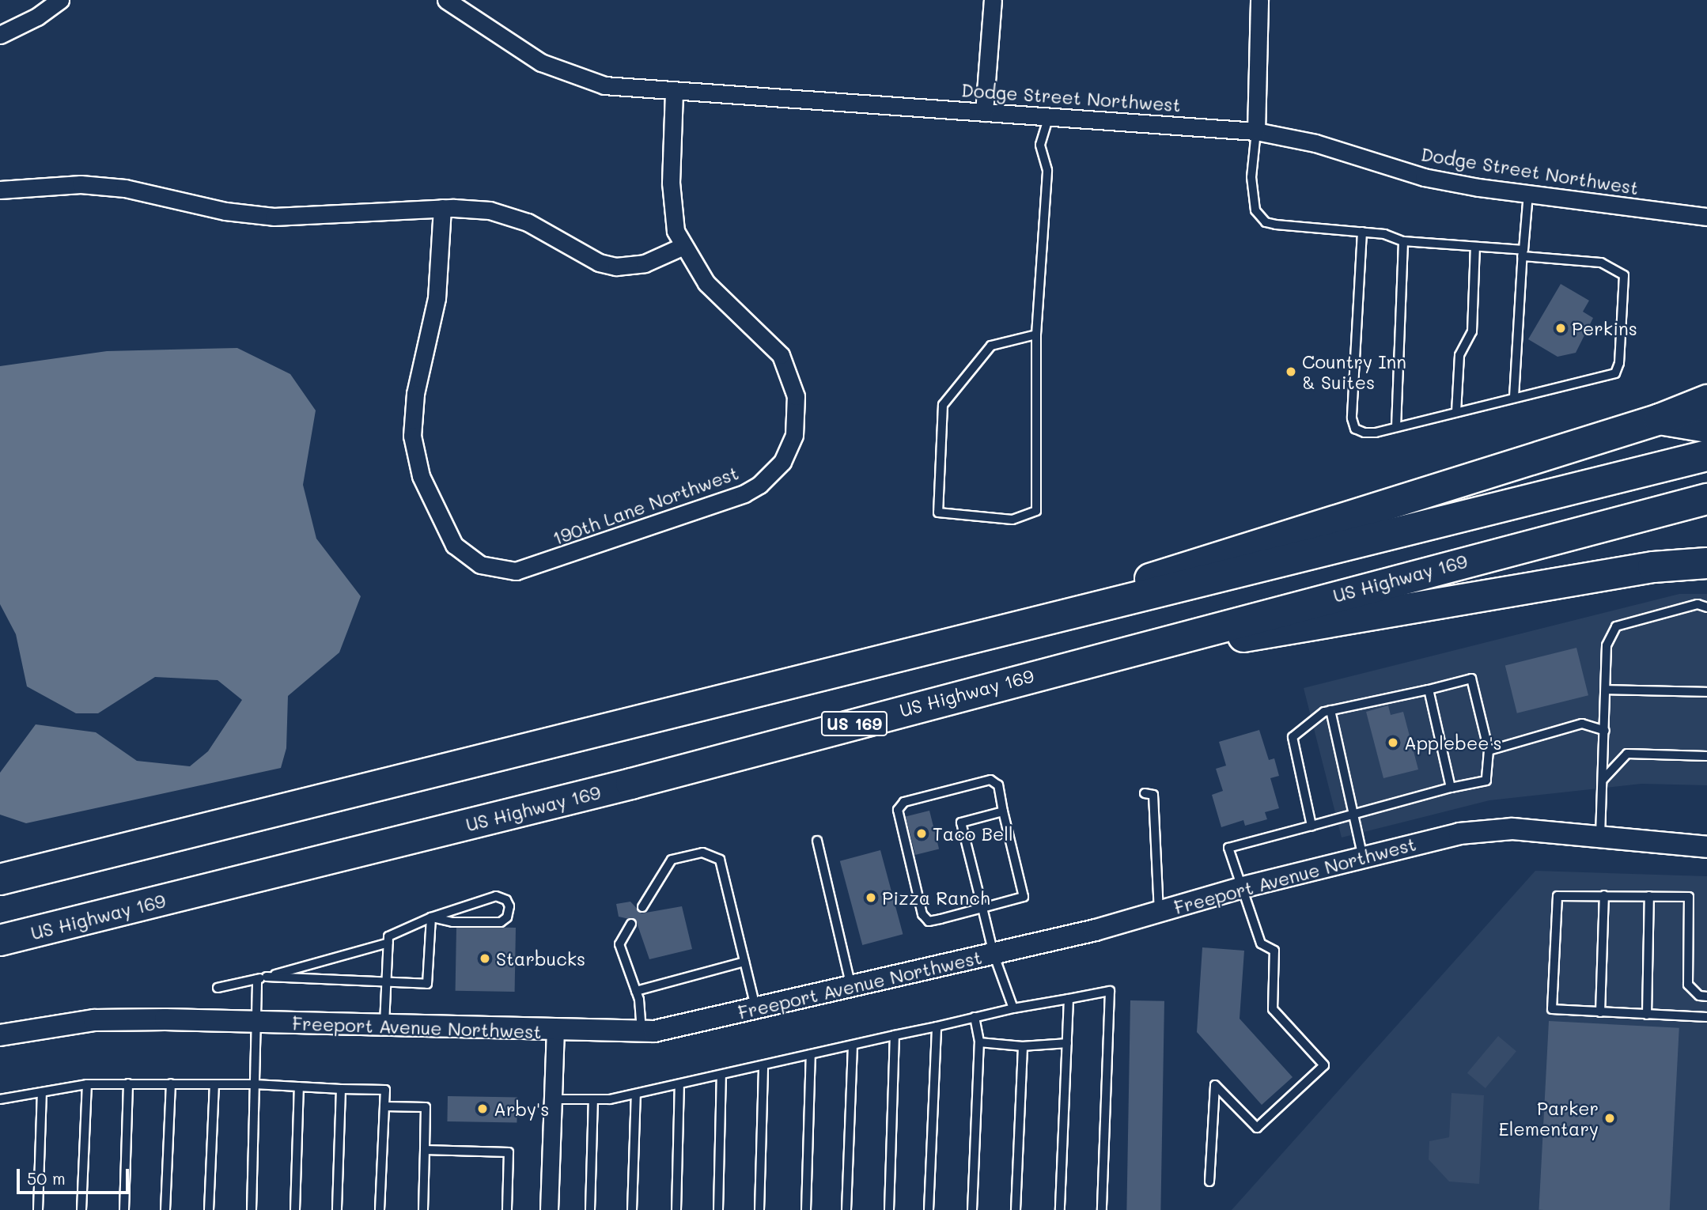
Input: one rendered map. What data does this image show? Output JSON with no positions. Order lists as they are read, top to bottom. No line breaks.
{"streets":{"highway":["US Highway 169","US 169"],"street":["Dodge Street Northwest","190th Lane Northwest","Freeport Avenue Northwest"]},"crossings":[["Dodge Street Northwest","190th Lane Northwest"]],"places":["Perkins","Country Inn & Suites","Applebee's","Taco Bell","Pizza Ranch","Starbucks","Arby's","Parker Elementary"],"scale_bar":"50 m"}
